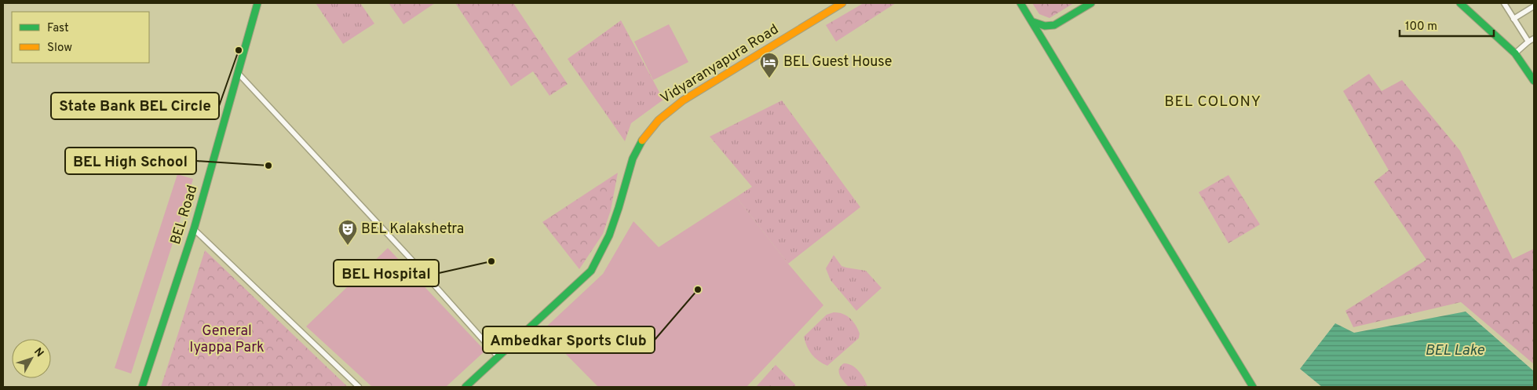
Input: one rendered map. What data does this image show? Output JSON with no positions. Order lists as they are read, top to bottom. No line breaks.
{"streets":{"main road":["Vidyaranyapura Road","BEL Road"]},"districts":["BEL COLONY"],"water":["BEL Lake"],"parks":["General Iyappa Park"],"places":{"other":["State Bank BEL Circle","BEL High School","BEL Hospital","Ambedkar Sports Club"],"hotel":["BEL Guest House"],"theatre":["BEL Kalakshetra"]},"legend":["Fast","Slow"],"scale_bar":"100 m","north":"top right"}
